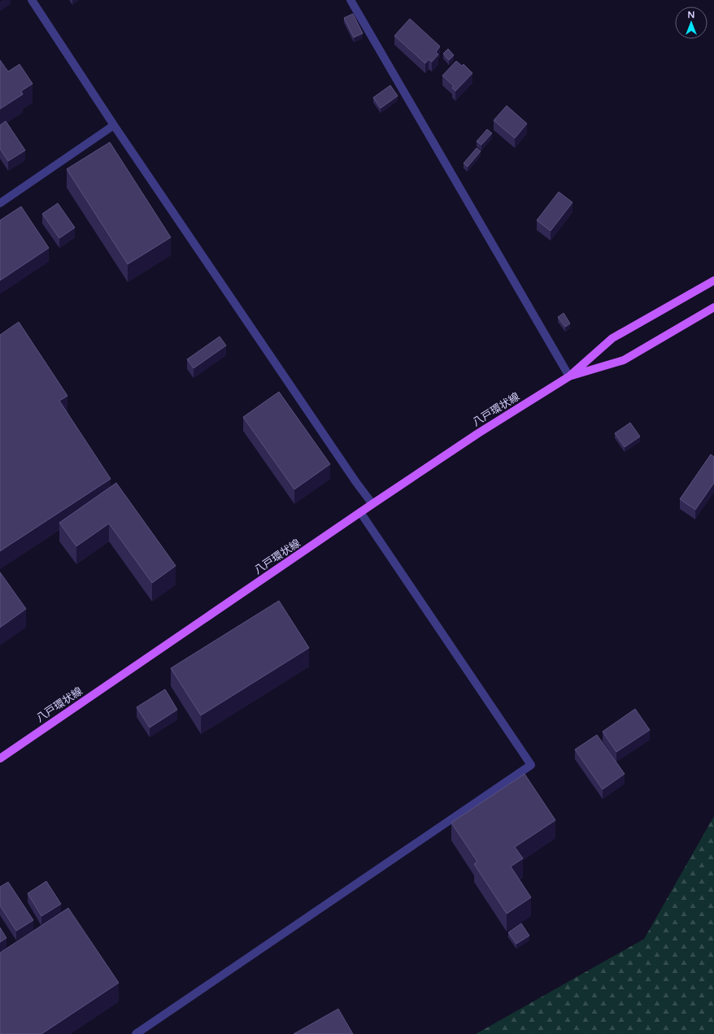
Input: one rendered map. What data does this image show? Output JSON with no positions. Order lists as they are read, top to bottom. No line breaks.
{"streets":{"main road":["八戸環状線"]},"north":"top"}
